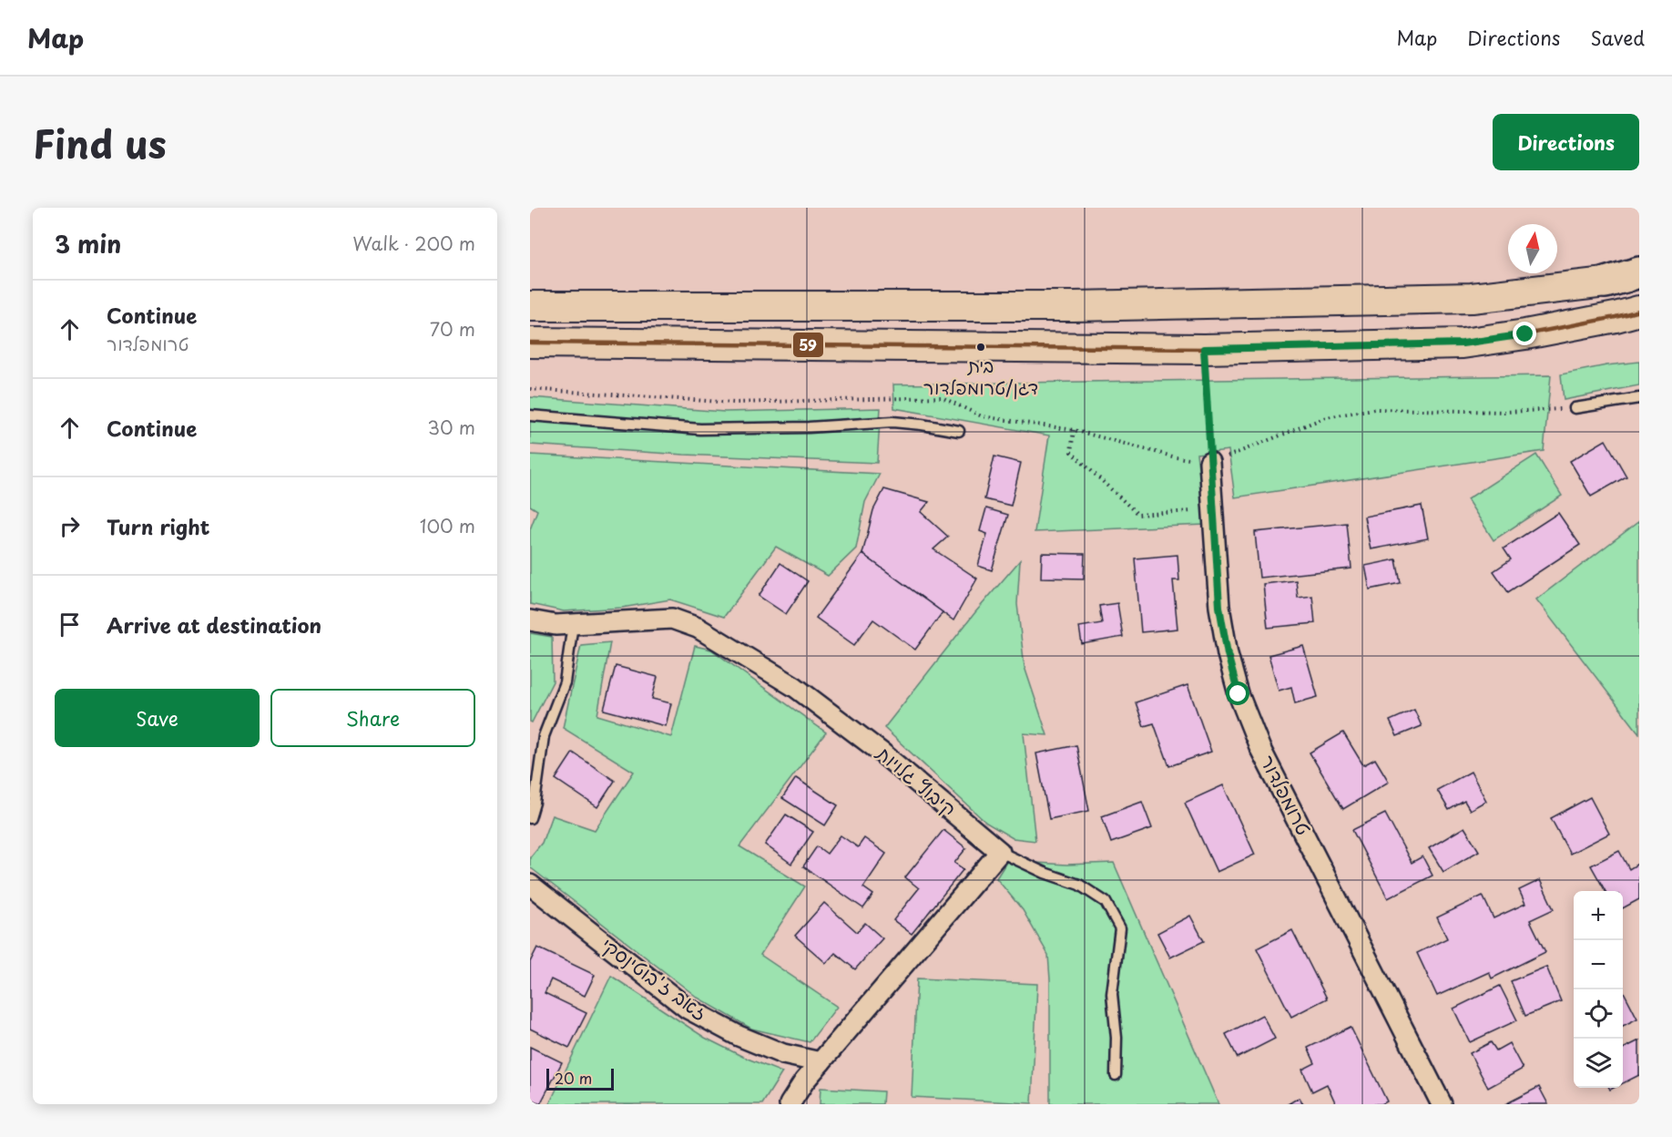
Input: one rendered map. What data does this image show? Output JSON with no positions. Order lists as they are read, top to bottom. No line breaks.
{"streets":{"street":["קיבוץ גלויות","טרומפלדור","זאב ז'בוטינסקי"]},"places":["בית דגן/טרומפלדור"],"lines":["transit line 59"],"scale_bar":"20 m","north":"top","page":{"header":"Map","nav":["Map","Directions","Saved"],"title":"Find us","buttons":["Directions",["Save","Share"]],"heading":["3 min","Walk · 200 m"],"list":[["Continue","טרומפלדור","70 m"],["Continue","30 m"],["Turn right","100 m"],"Arrive at destination"],"map_buttons":["+","−"],"scale":"20 m"}}
